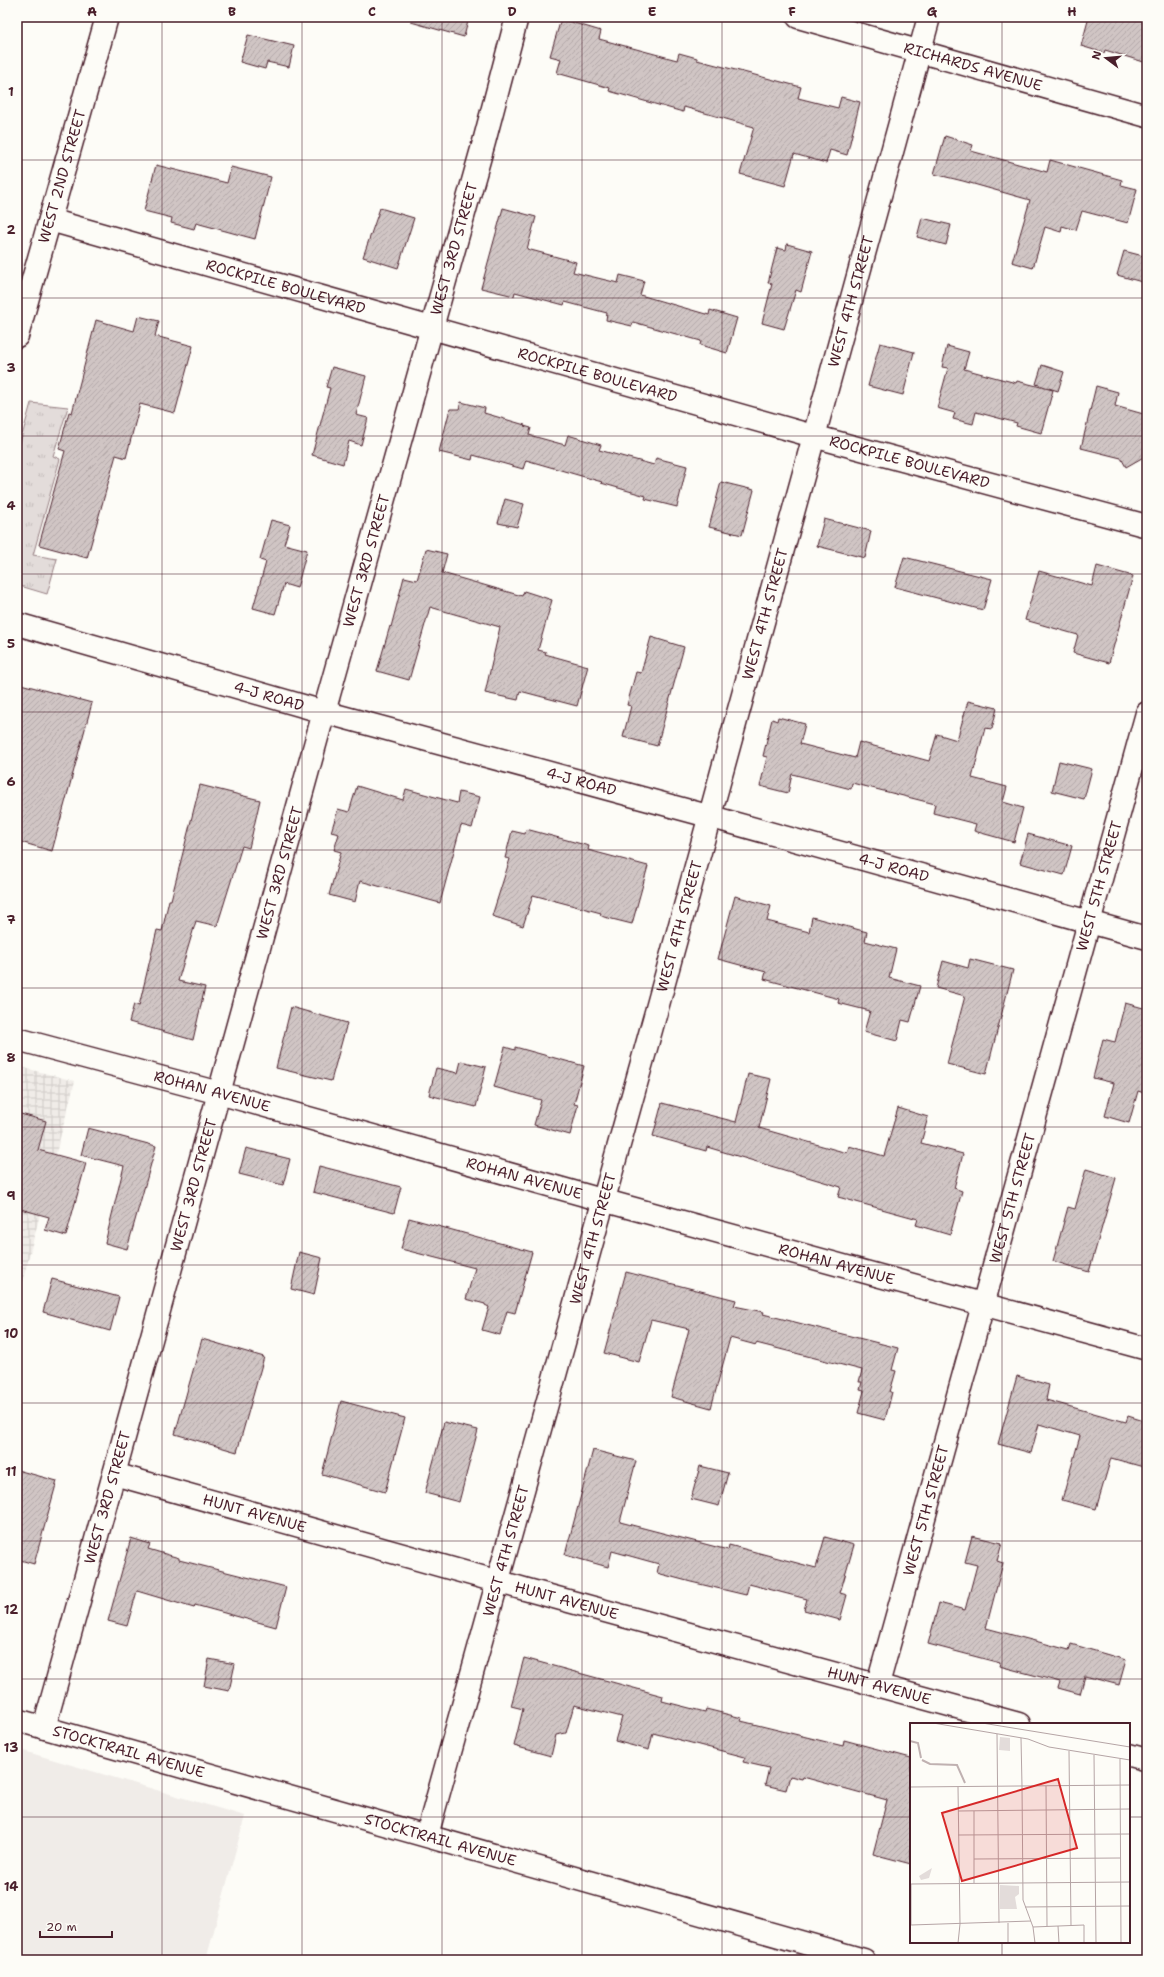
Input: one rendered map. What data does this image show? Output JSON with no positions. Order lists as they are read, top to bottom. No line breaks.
{"streets":{"street":["RICHARDS AVENUE","WEST 2ND STREET","WEST 3RD STREET","ROCKPILE BOULEVARD","WEST 4TH STREET","4-J ROAD","WEST 5TH STREET","ROHAN AVENUE","HUNT AVENUE","STOCKTRAIL AVENUE"]},"crossings":[["RICHARDS AVENUE","WEST 4TH STREET"],["WEST 2ND STREET","ROCKPILE BOULEVARD"],["WEST 3RD STREET","ROCKPILE BOULEVARD"],["WEST 3RD STREET","4-J ROAD"],["WEST 3RD STREET","ROHAN AVENUE"],["WEST 3RD STREET","HUNT AVENUE"],["WEST 3RD STREET","STOCKTRAIL AVENUE"],["ROCKPILE BOULEVARD","WEST 4TH STREET"],["WEST 4TH STREET","4-J ROAD"],["WEST 4TH STREET","ROHAN AVENUE"],["WEST 4TH STREET","HUNT AVENUE"],["WEST 4TH STREET","STOCKTRAIL AVENUE"],["4-J ROAD","WEST 5TH STREET"],["WEST 5TH STREET","ROHAN AVENUE"],["WEST 5TH STREET","HUNT AVENUE"]],"scale_bar":"20 m","north":"left","grid":{"columns":["A","B","C","D","E","F","G","H"],"rows":["1","2","3","4","5","6","7","8","9","10","11","12","13","14"]}}
